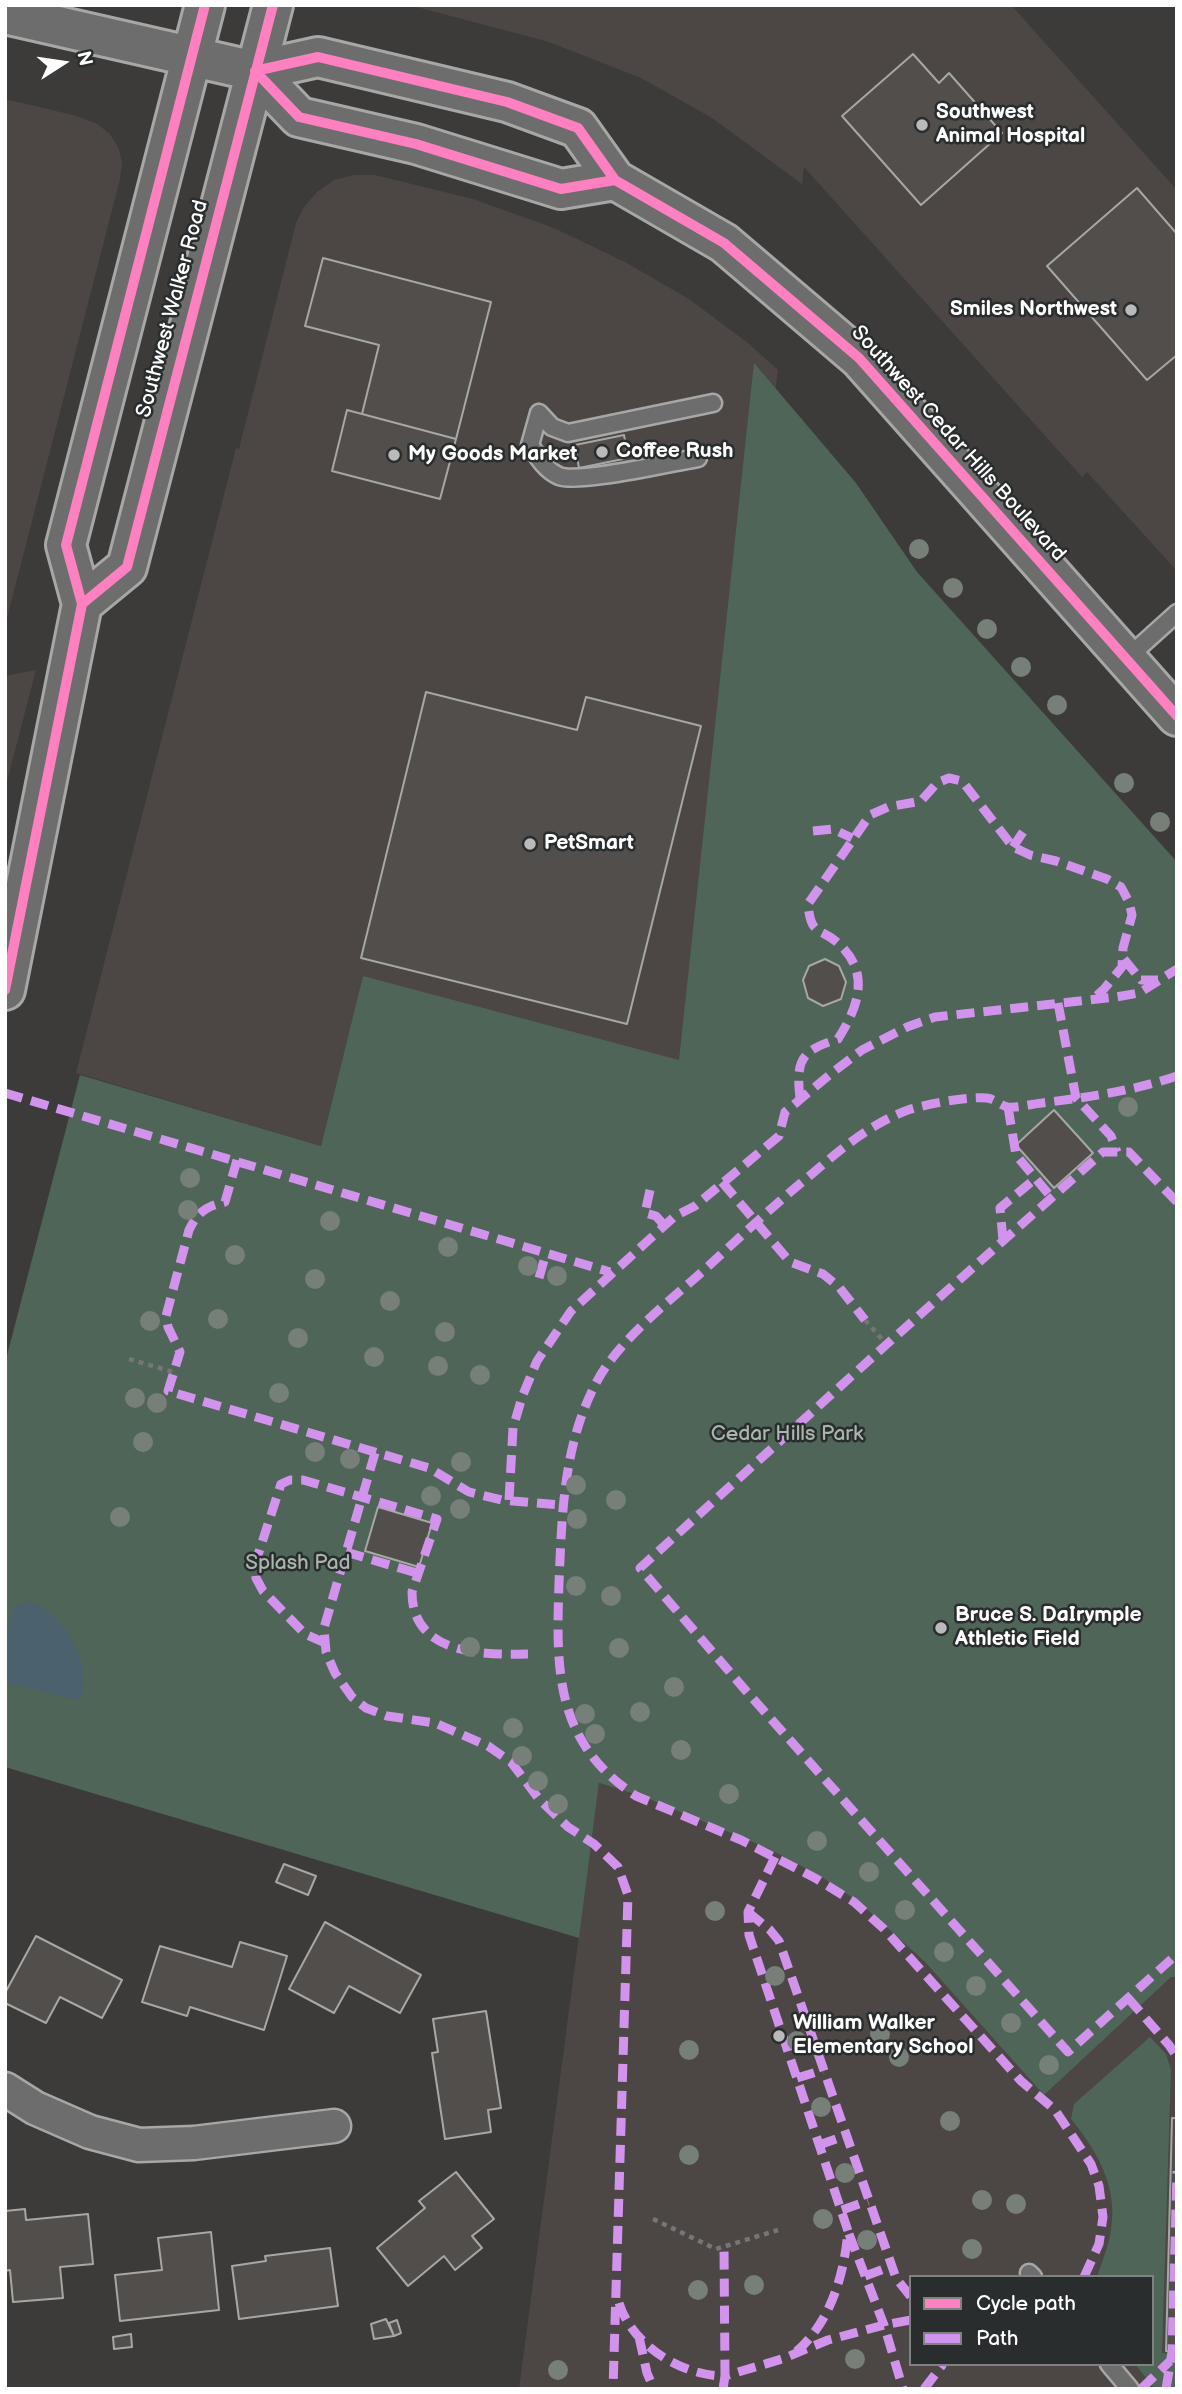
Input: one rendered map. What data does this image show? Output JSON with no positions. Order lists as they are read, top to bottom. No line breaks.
{"streets":{"main road":["Southwest Walker Road","Southwest Cedar Hills Boulevard"]},"crossings":[["Southwest Walker Road","Southwest Cedar Hills Boulevard"]],"parks":["Cedar Hills Park","Splash Pad"],"places":["Southwest Animal Hospital","Smiles Northwest","Coffee Rush","My Goods Market","PetSmart","Bruce S. DaIrymple Athletic Field","William Walker Elementary School"],"legend":["Cycle path","Path"],"north":"right"}
